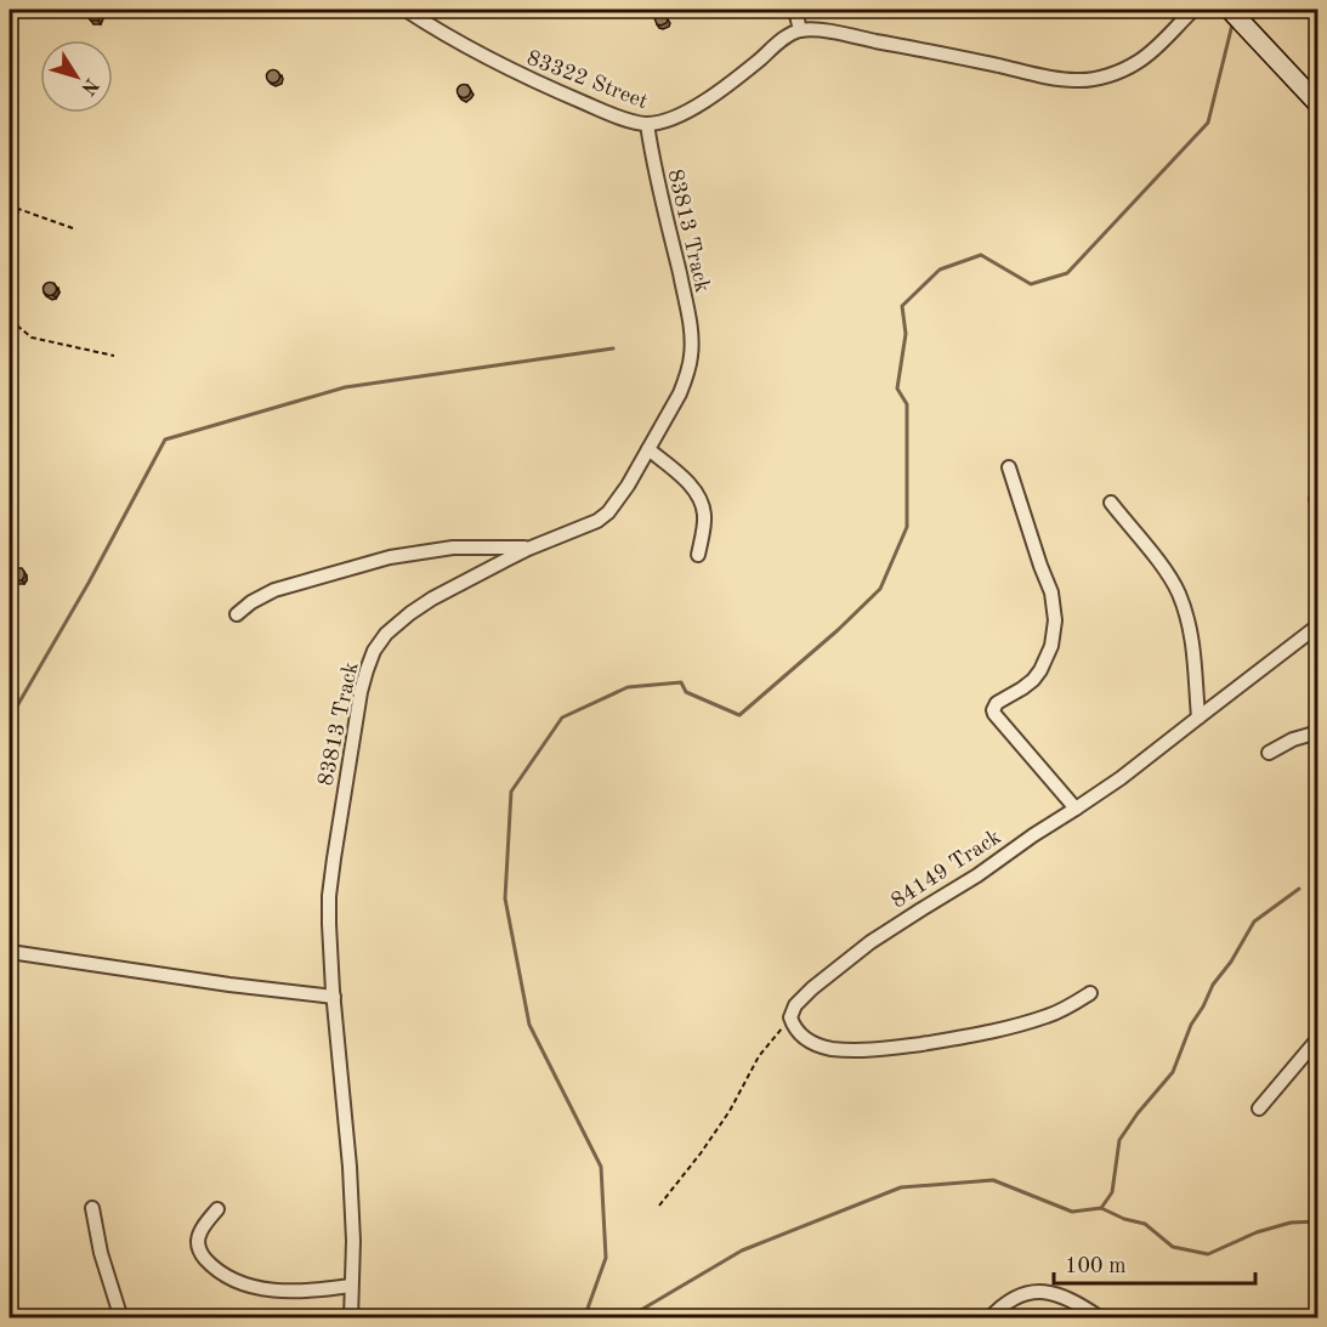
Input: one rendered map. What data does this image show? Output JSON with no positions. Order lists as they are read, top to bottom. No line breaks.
{"streets":{"street":["83322 Street","83813 Track","84149 Track"]},"crossings":[["83322 Street","83813 Track"]],"scale_bar":"100 m","north":"bottom right"}
